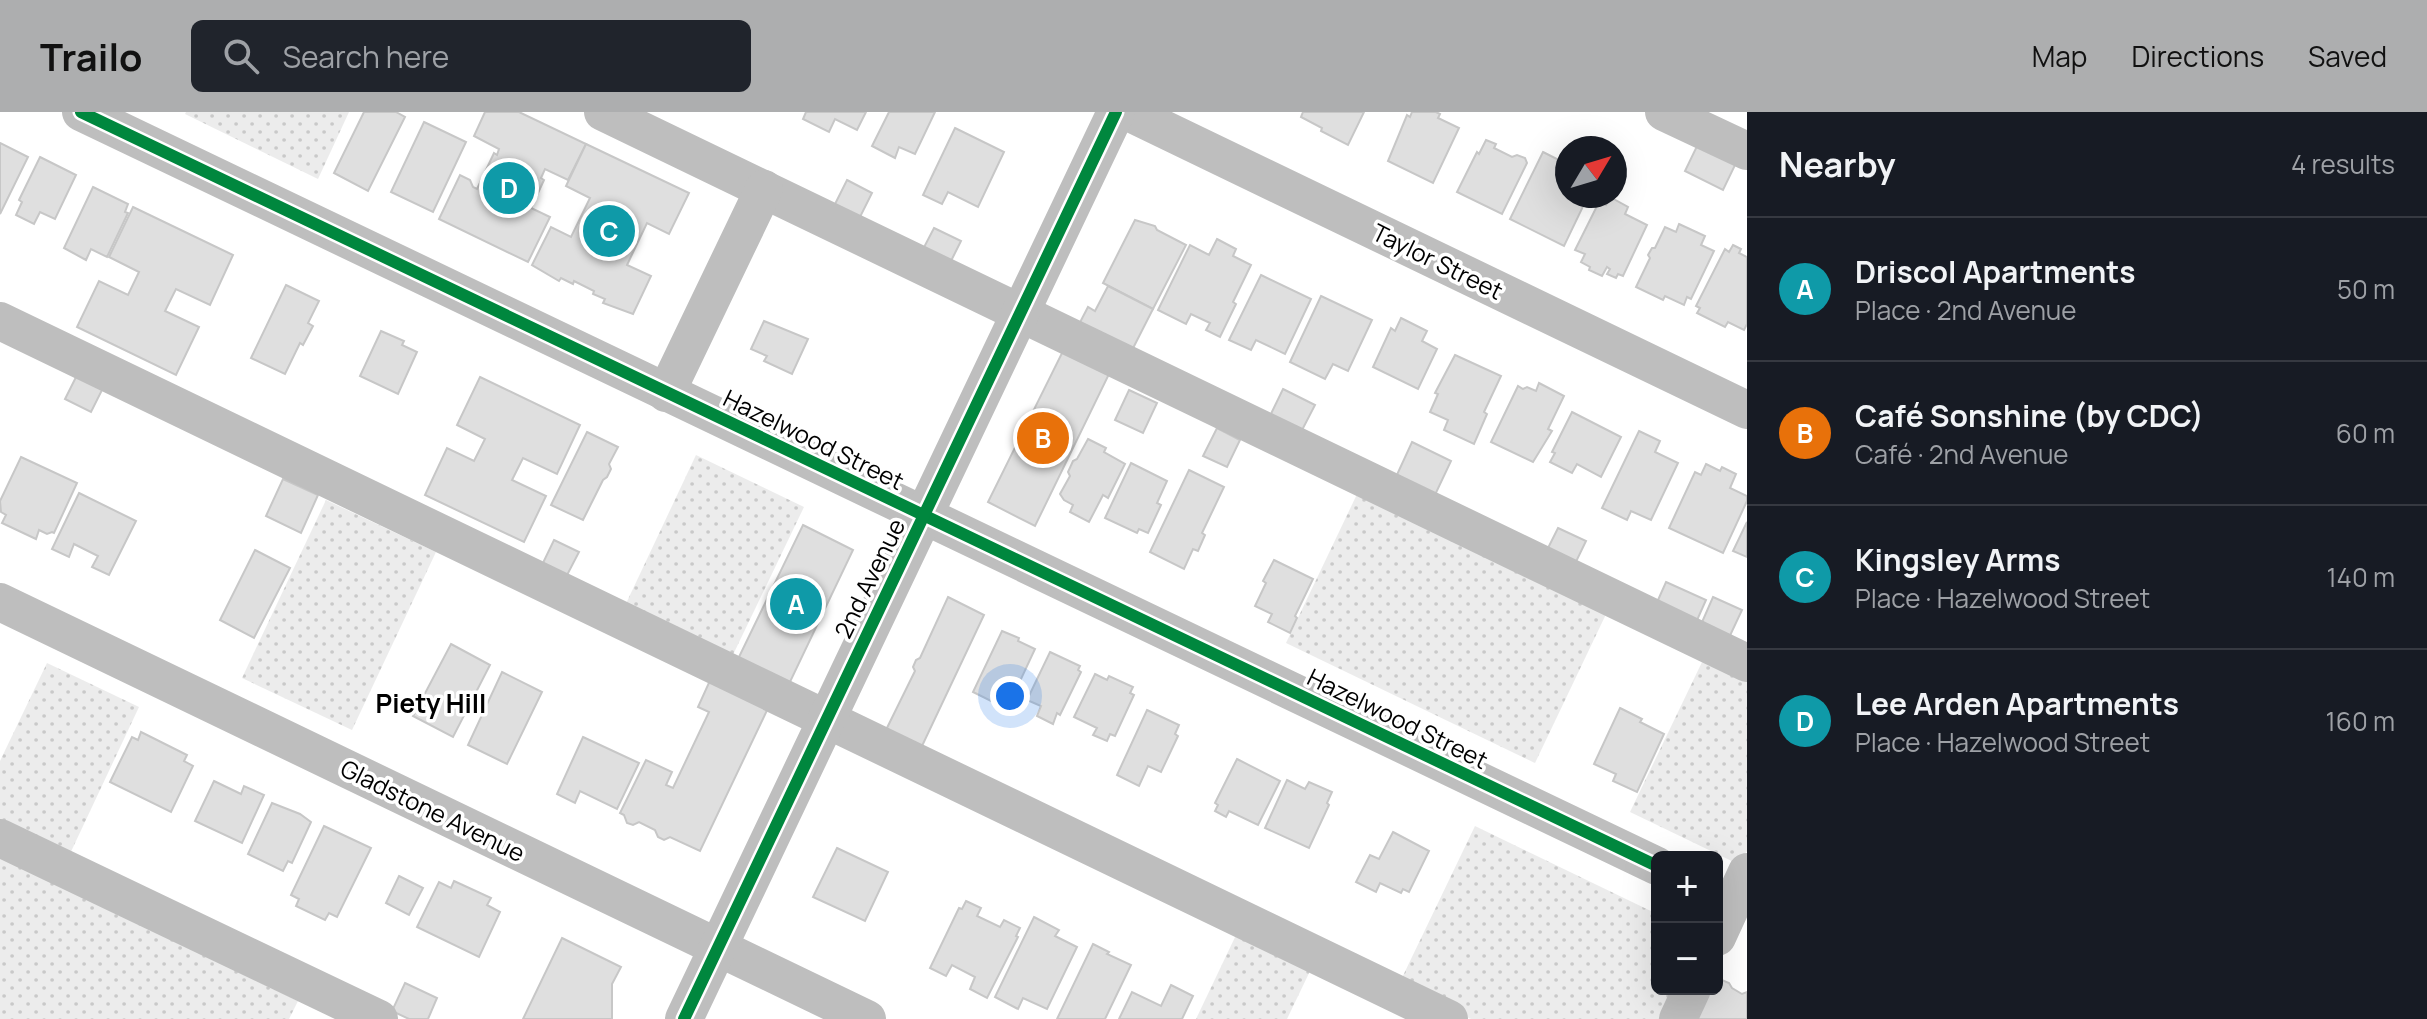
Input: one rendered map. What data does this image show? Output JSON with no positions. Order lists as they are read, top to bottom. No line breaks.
{"streets":{"street":["Taylor Street","Hazelwood Street","2nd Avenue","Gladstone Avenue"]},"crossings":[["Hazelwood Street","2nd Avenue"],["2nd Avenue","Gladstone Avenue"]],"districts":["Piety Hill"],"north":"top right","page":{"header":"Trailo","search":"Search here","nav":["Map","Directions","Saved"],"heading":["Nearby","4 results"],"pins":["D","C","B","A"],"list":[{"mark":"A","name":"Driscol Apartments","note":"Place · 2nd Avenue","value":"50 m"},{"mark":"B","name":"Café Sonshine (by CDC)","note":"Café · 2nd Avenue","value":"60 m"},{"mark":"C","name":"Kingsley Arms","note":"Place · Hazelwood Street","value":"140 m"},{"mark":"D","name":"Lee Arden Apartments","note":"Place · Hazelwood Street","value":"160 m"}],"map_buttons":["+","−"]}}
